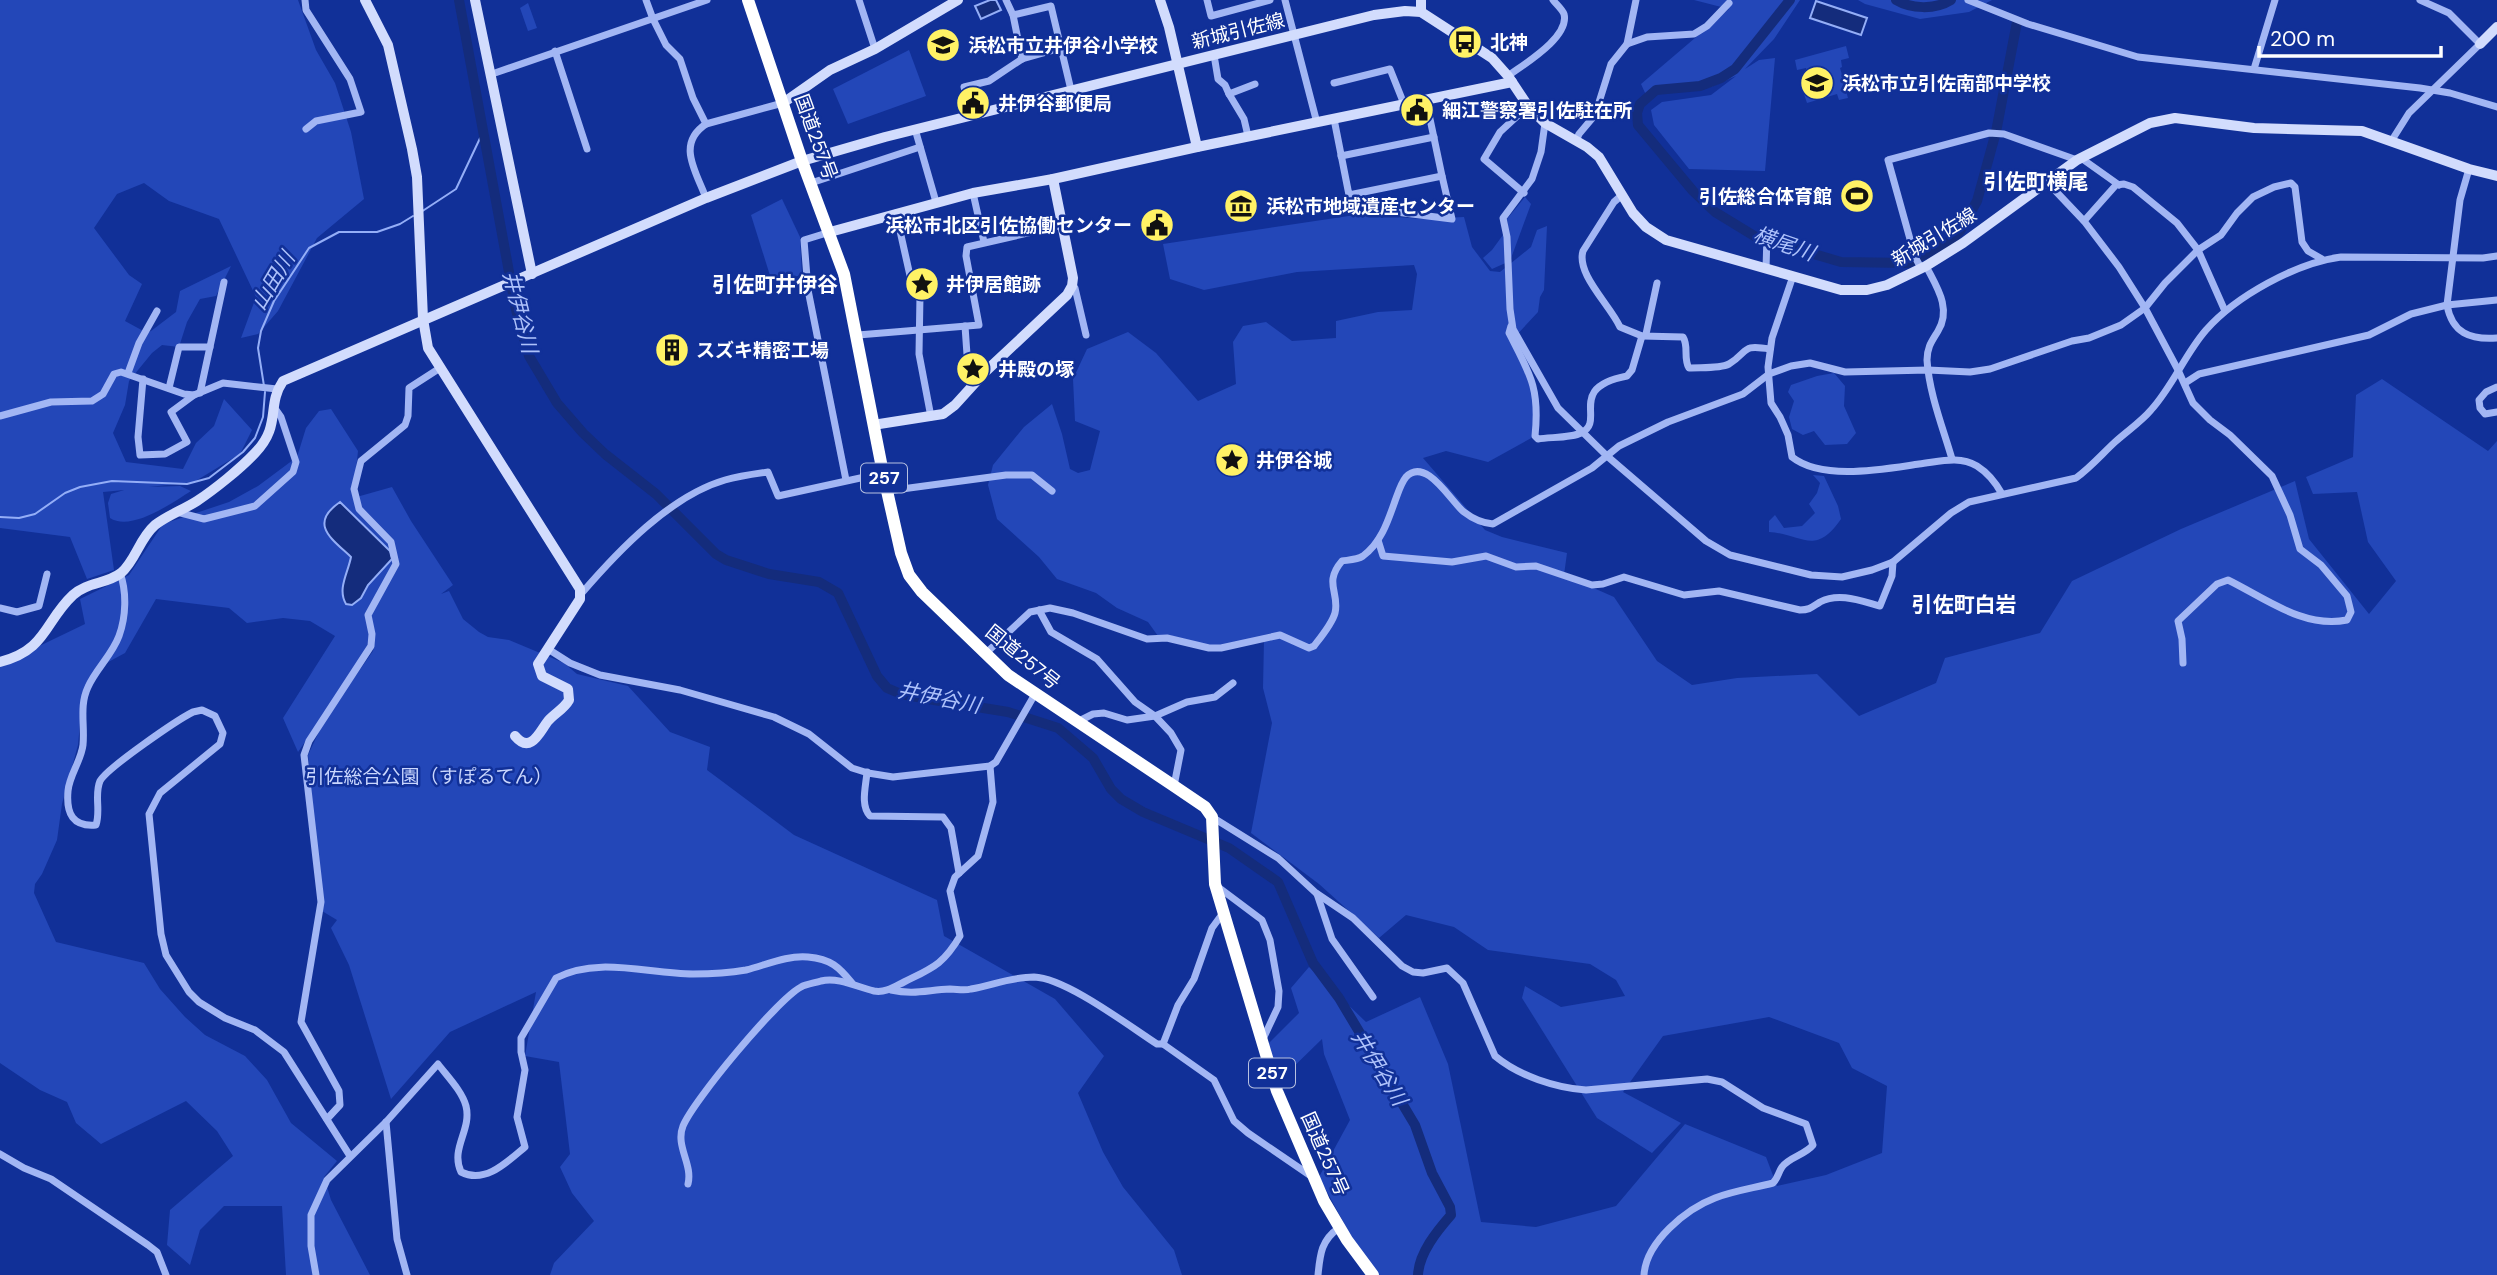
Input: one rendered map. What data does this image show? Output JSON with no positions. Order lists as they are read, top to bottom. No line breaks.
{"streets":{"highway":["国道257号","257"],"street":["新城引佐線"]},"crossings":[["新城引佐線","国道257号"]],"districts":["引佐町横尾","引佐町井伊谷","引佐町白岩"],"water":["横尾川","山田川","井伊谷川"],"parks":["引佐総合公園（すぽるてん）"],"places":{"bus stop":["北神"],"school or university":["浜松市立井伊谷小学校","浜松市立引佐南部中学校"],"public building":["井伊谷郵便局","細江警察署引佐駐在所","浜松市北区引佐協働センター"],"sports":["引佐総合体育館"],"museum":["浜松市地域遺産センター"],"place":["井伊居館跡","井殿の塚","井伊谷城"],"building":["スズキ精密工場"]},"scale_bar":"200 m"}
